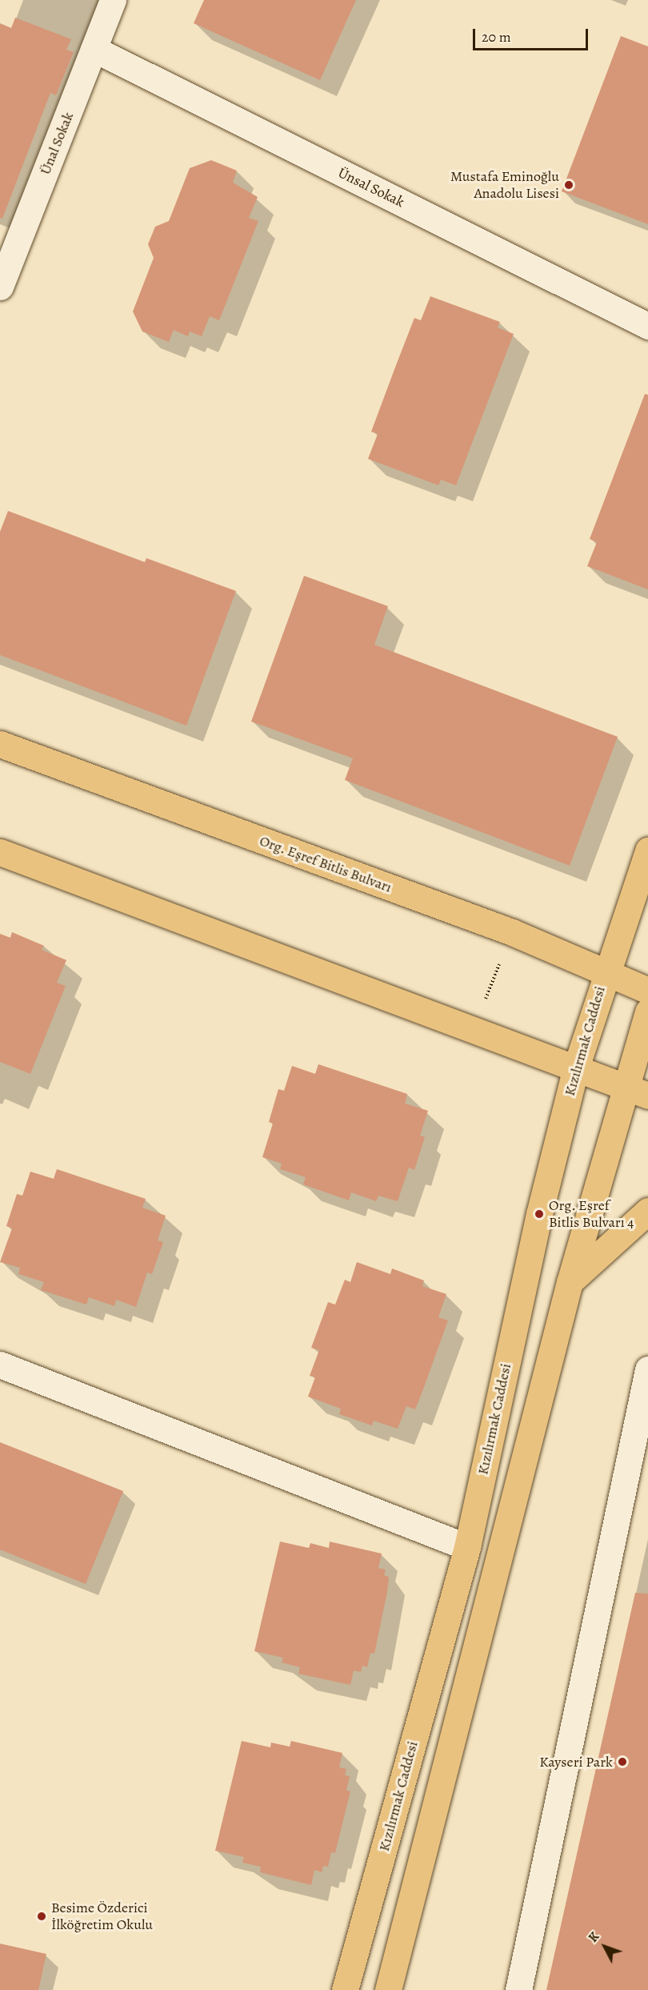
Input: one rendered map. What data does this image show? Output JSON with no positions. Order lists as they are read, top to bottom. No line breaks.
{"streets":{"main road":["Org. Eşref Bitlis Bulvarı","Kızılırmak Caddesi"],"street":["Ünal Sokak","Ünsal Sokak"]},"crossings":[["Ünal Sokak","Ünsal Sokak"],["Org. Eşref Bitlis Bulvarı","Kızılırmak Caddesi"]],"places":["Mustafa Eminoğlu Anadolu Lisesi","Org. Eşref Bitlis Bulvarı 4","Kayseri Park","Besime Özderici İlköğretim Okulu"],"scale_bar":"20 m","north":"top left"}
